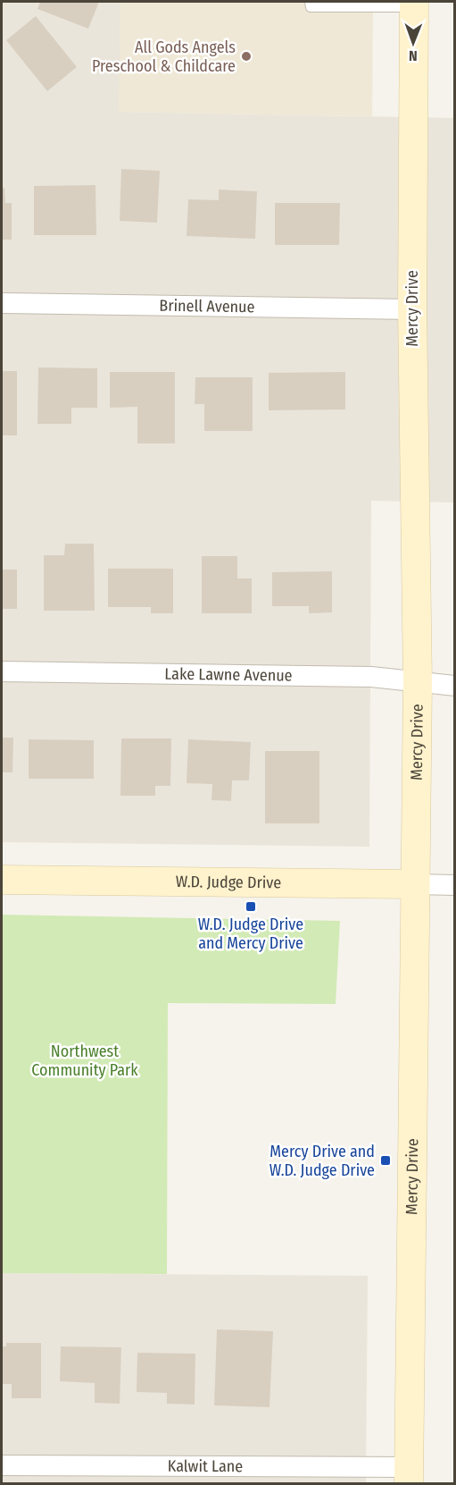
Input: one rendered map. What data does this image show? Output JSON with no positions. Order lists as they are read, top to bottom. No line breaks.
{"streets":{"street":["Brinell Avenue","Mercy Drive","Lake Lawne Avenue","W.D. Judge Drive","Kalwit Lane"]},"crossings":[["Brinell Avenue","Mercy Drive"],["Mercy Drive","Lake Lawne Avenue"],["Mercy Drive","W.D. Judge Drive"],["Mercy Drive","Kalwit Lane"]],"parks":["Northwest Community Park"],"places":{"other":["All Gods Angels Preschool & Childcare"],"transit":["W.D. Judge Drive and Mercy Drive","Mercy Drive and W.D. Judge Drive"]},"north":"bottom"}
